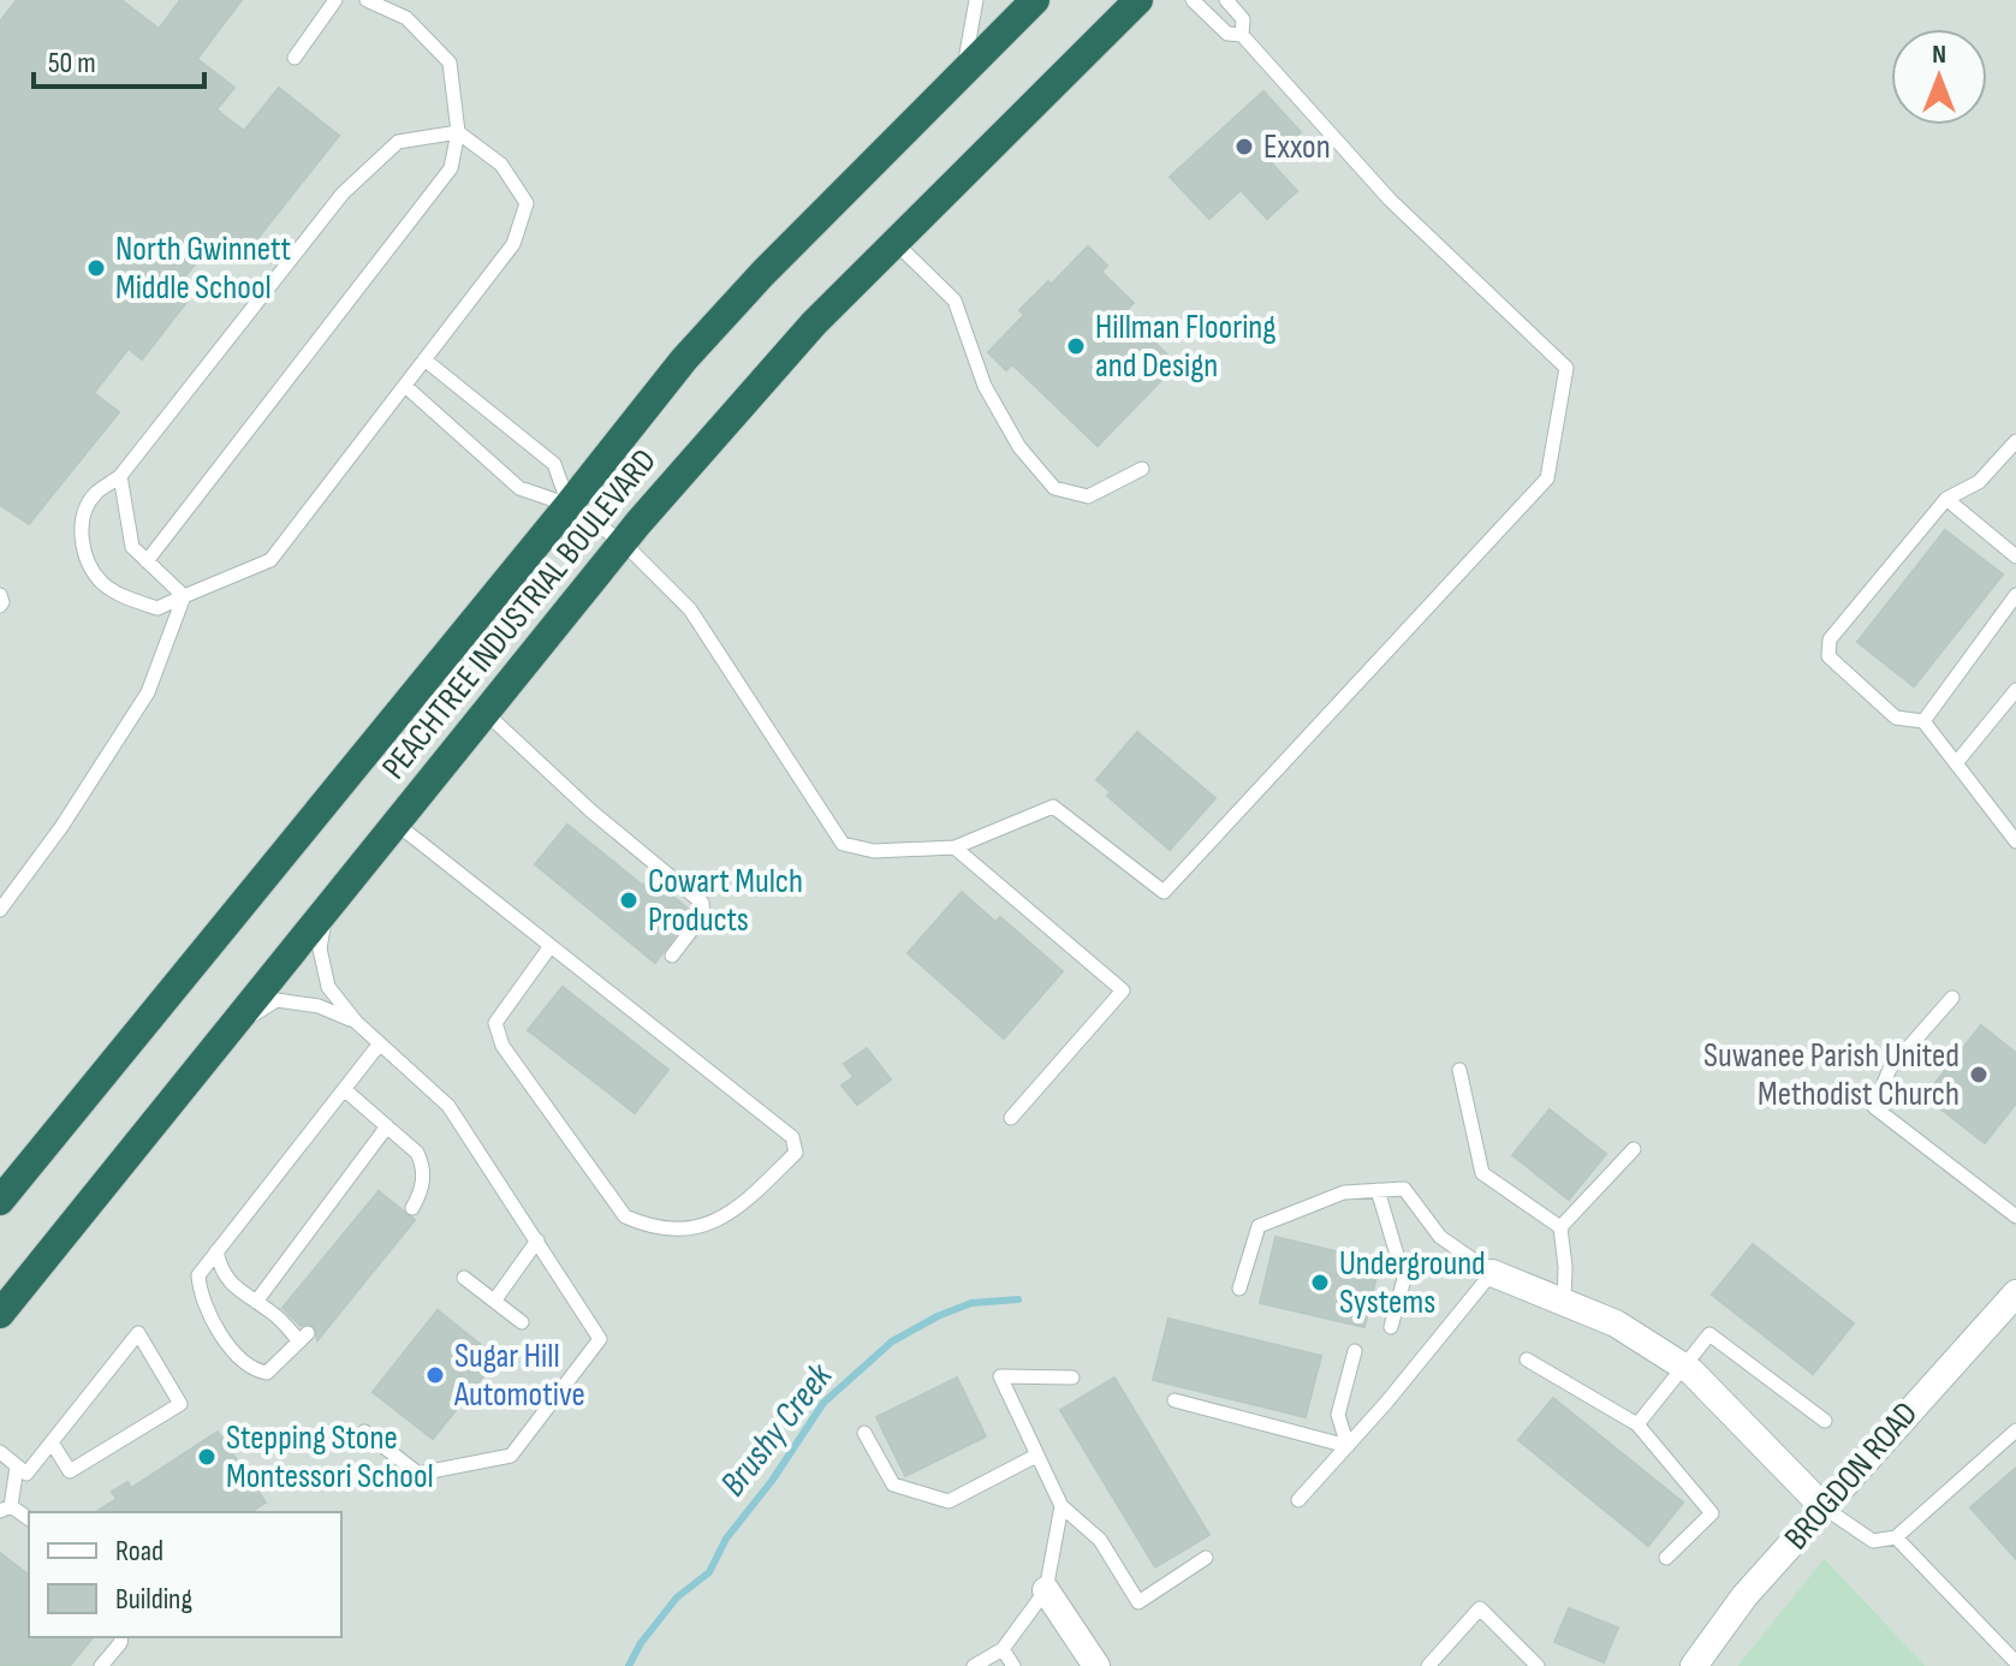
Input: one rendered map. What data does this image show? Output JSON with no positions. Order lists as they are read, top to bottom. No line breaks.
{"streets":{"highway":["PEACHTREE INDUSTRIAL BOULEVARD"],"street":["BROGDON ROAD"]},"water":["Brushy Creek"],"places":["Exxon","North Gwinnett Middle School","Hillman Flooring and Design","Cowart Mulch Products","Suwanee Parish United Methodist Church","Underground Systems","Sugar Hill Automotive","Stepping Stone Montessori School"],"legend":["Road","Building"],"scale_bar":"50 m","north":"top"}
